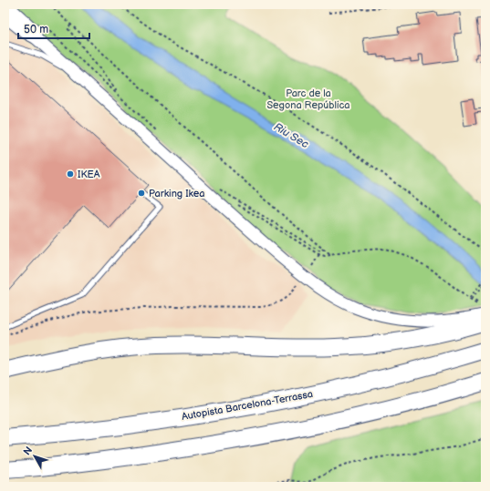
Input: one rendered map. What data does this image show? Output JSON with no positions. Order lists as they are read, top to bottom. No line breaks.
{"streets":{"highway":["Autopista Barcelona-Terrassa"]},"water":["Riu Sec"],"parks":["Parc de la Segona República"],"places":["IKEA","Parking Ikea"],"scale_bar":"50 m","north":"top left"}
